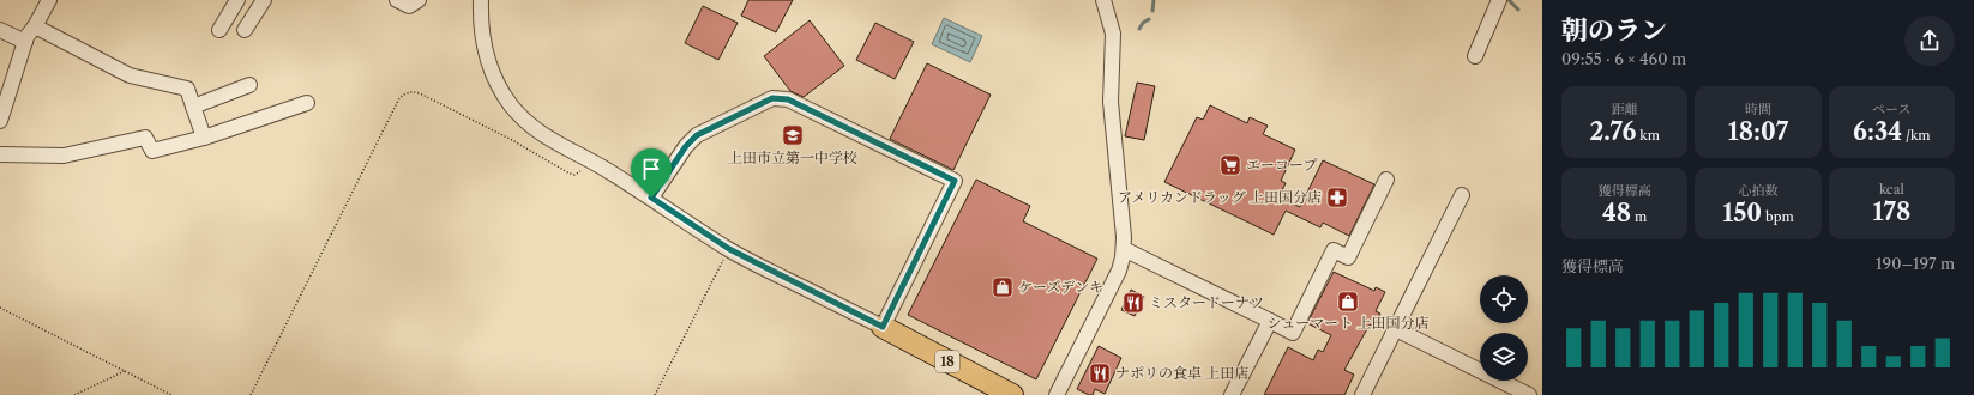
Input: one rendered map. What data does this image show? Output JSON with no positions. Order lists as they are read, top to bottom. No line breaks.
{"streets":{"highway":["18"]},"places":{"school or university":["上田市立第一中学校"],"supermarket":["エーコープ"],"pharmacy":["アメリカンドラッグ 上田国分店"],"shop":["ケーズデンキ","シューマート 上田国分店"],"restaurant":["ミスタードーナツ","ナポリの食卓 上田店"]},"page":{"heading":["朝のラン","09:55 · 6 × 460 m"],"stats":[["距離","2.76 km"],["時間","18:07"],["ペース","6:34 /km"],["獲得標高","48 m"],["心拍数","150 bpm"],["kcal","178"]],"chart":["獲得標高","190–197 m"]}}
